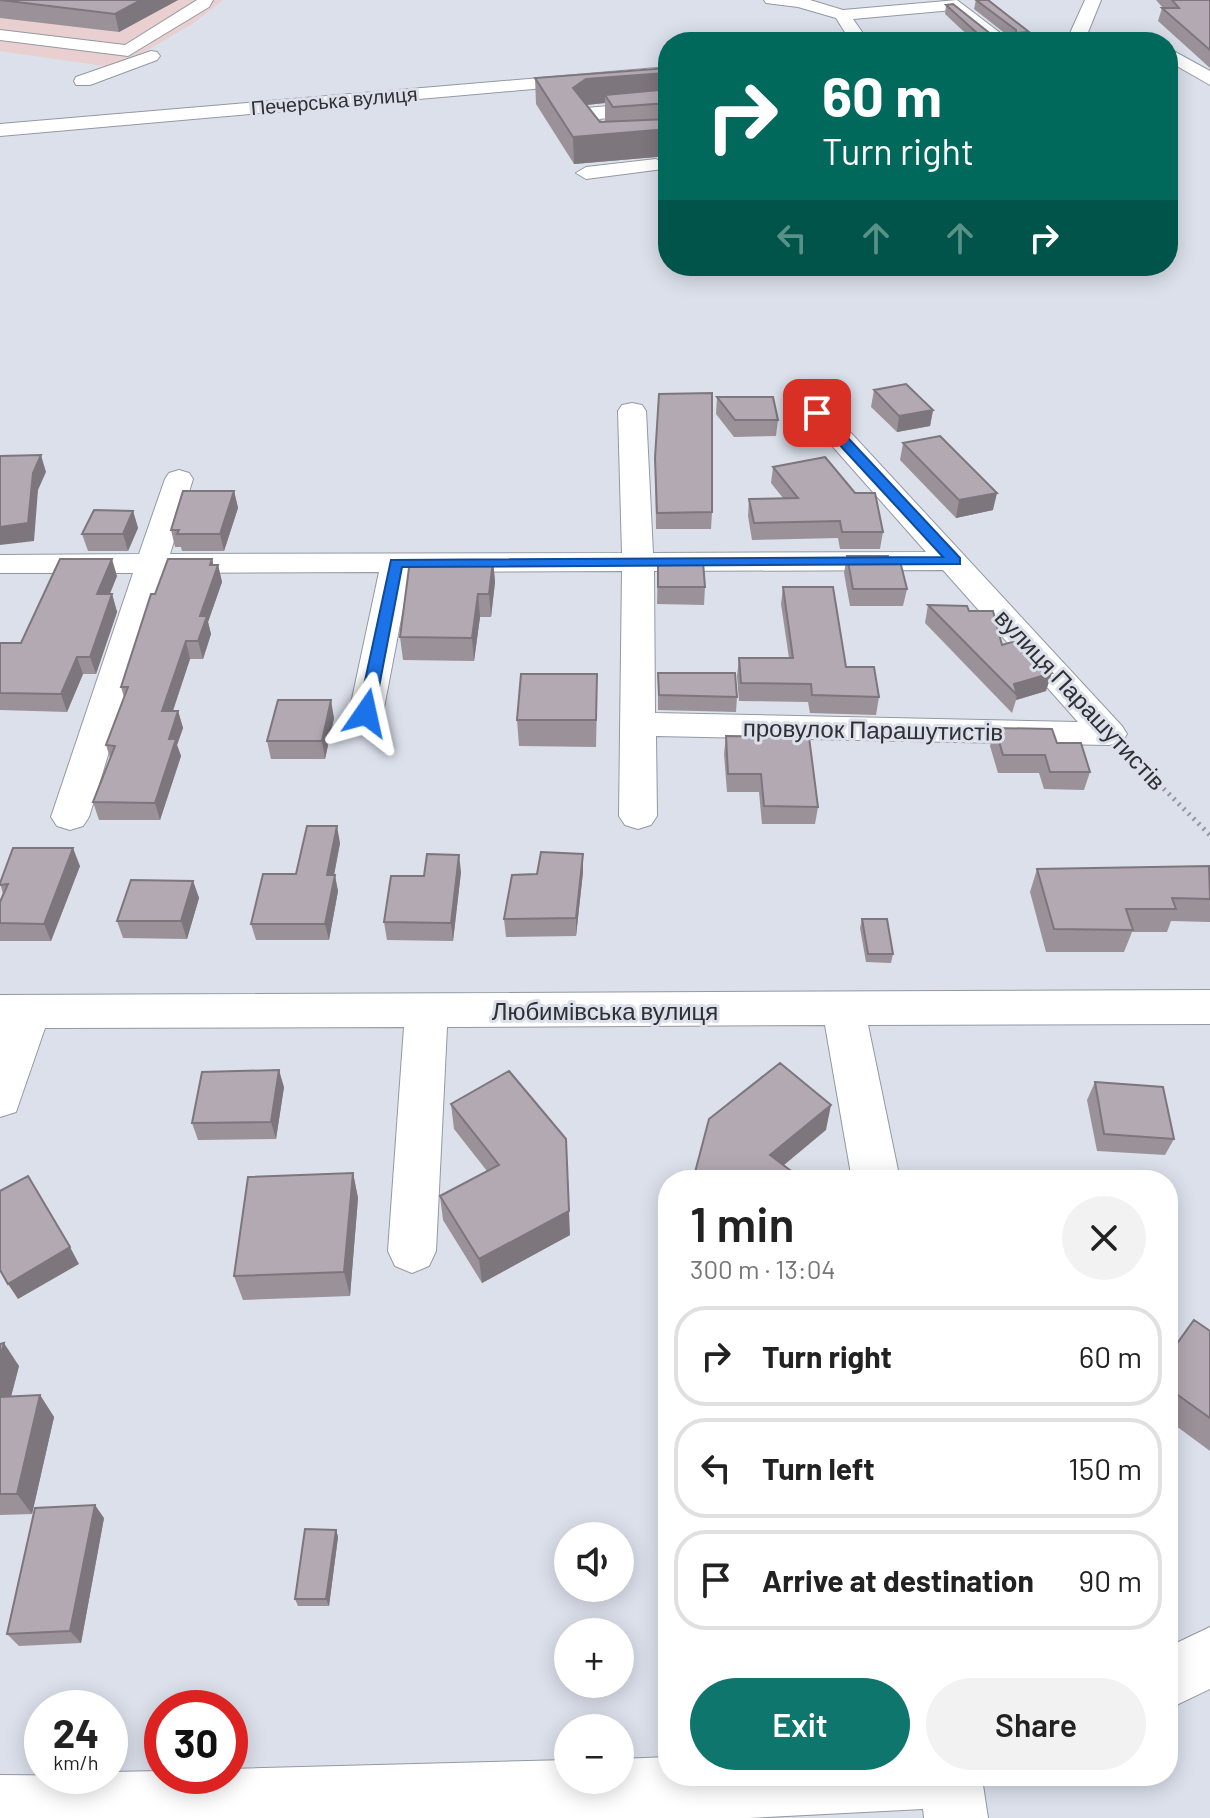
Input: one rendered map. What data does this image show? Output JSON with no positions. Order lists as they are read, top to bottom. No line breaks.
{"streets":{"street":["Печерська вулиця","вулиця Парашутистів","провулок Парашутистів","Любимівська вулиця"]},"crossings":[["вулиця Парашутистів","провулок Парашутистів"]],"page":{"turn":["60 m","Turn right"],"heading":["1 min","300 m · 13:04"],"list":[{"name":"Turn right","value":"60 m"},{"name":"Turn left","value":"150 m"},{"name":"Arrive at destination","value":"90 m"}],"map_buttons":["+","−"],"buttons":["Exit","Share"],"speed":"24 km/h","limit":"30"}}
